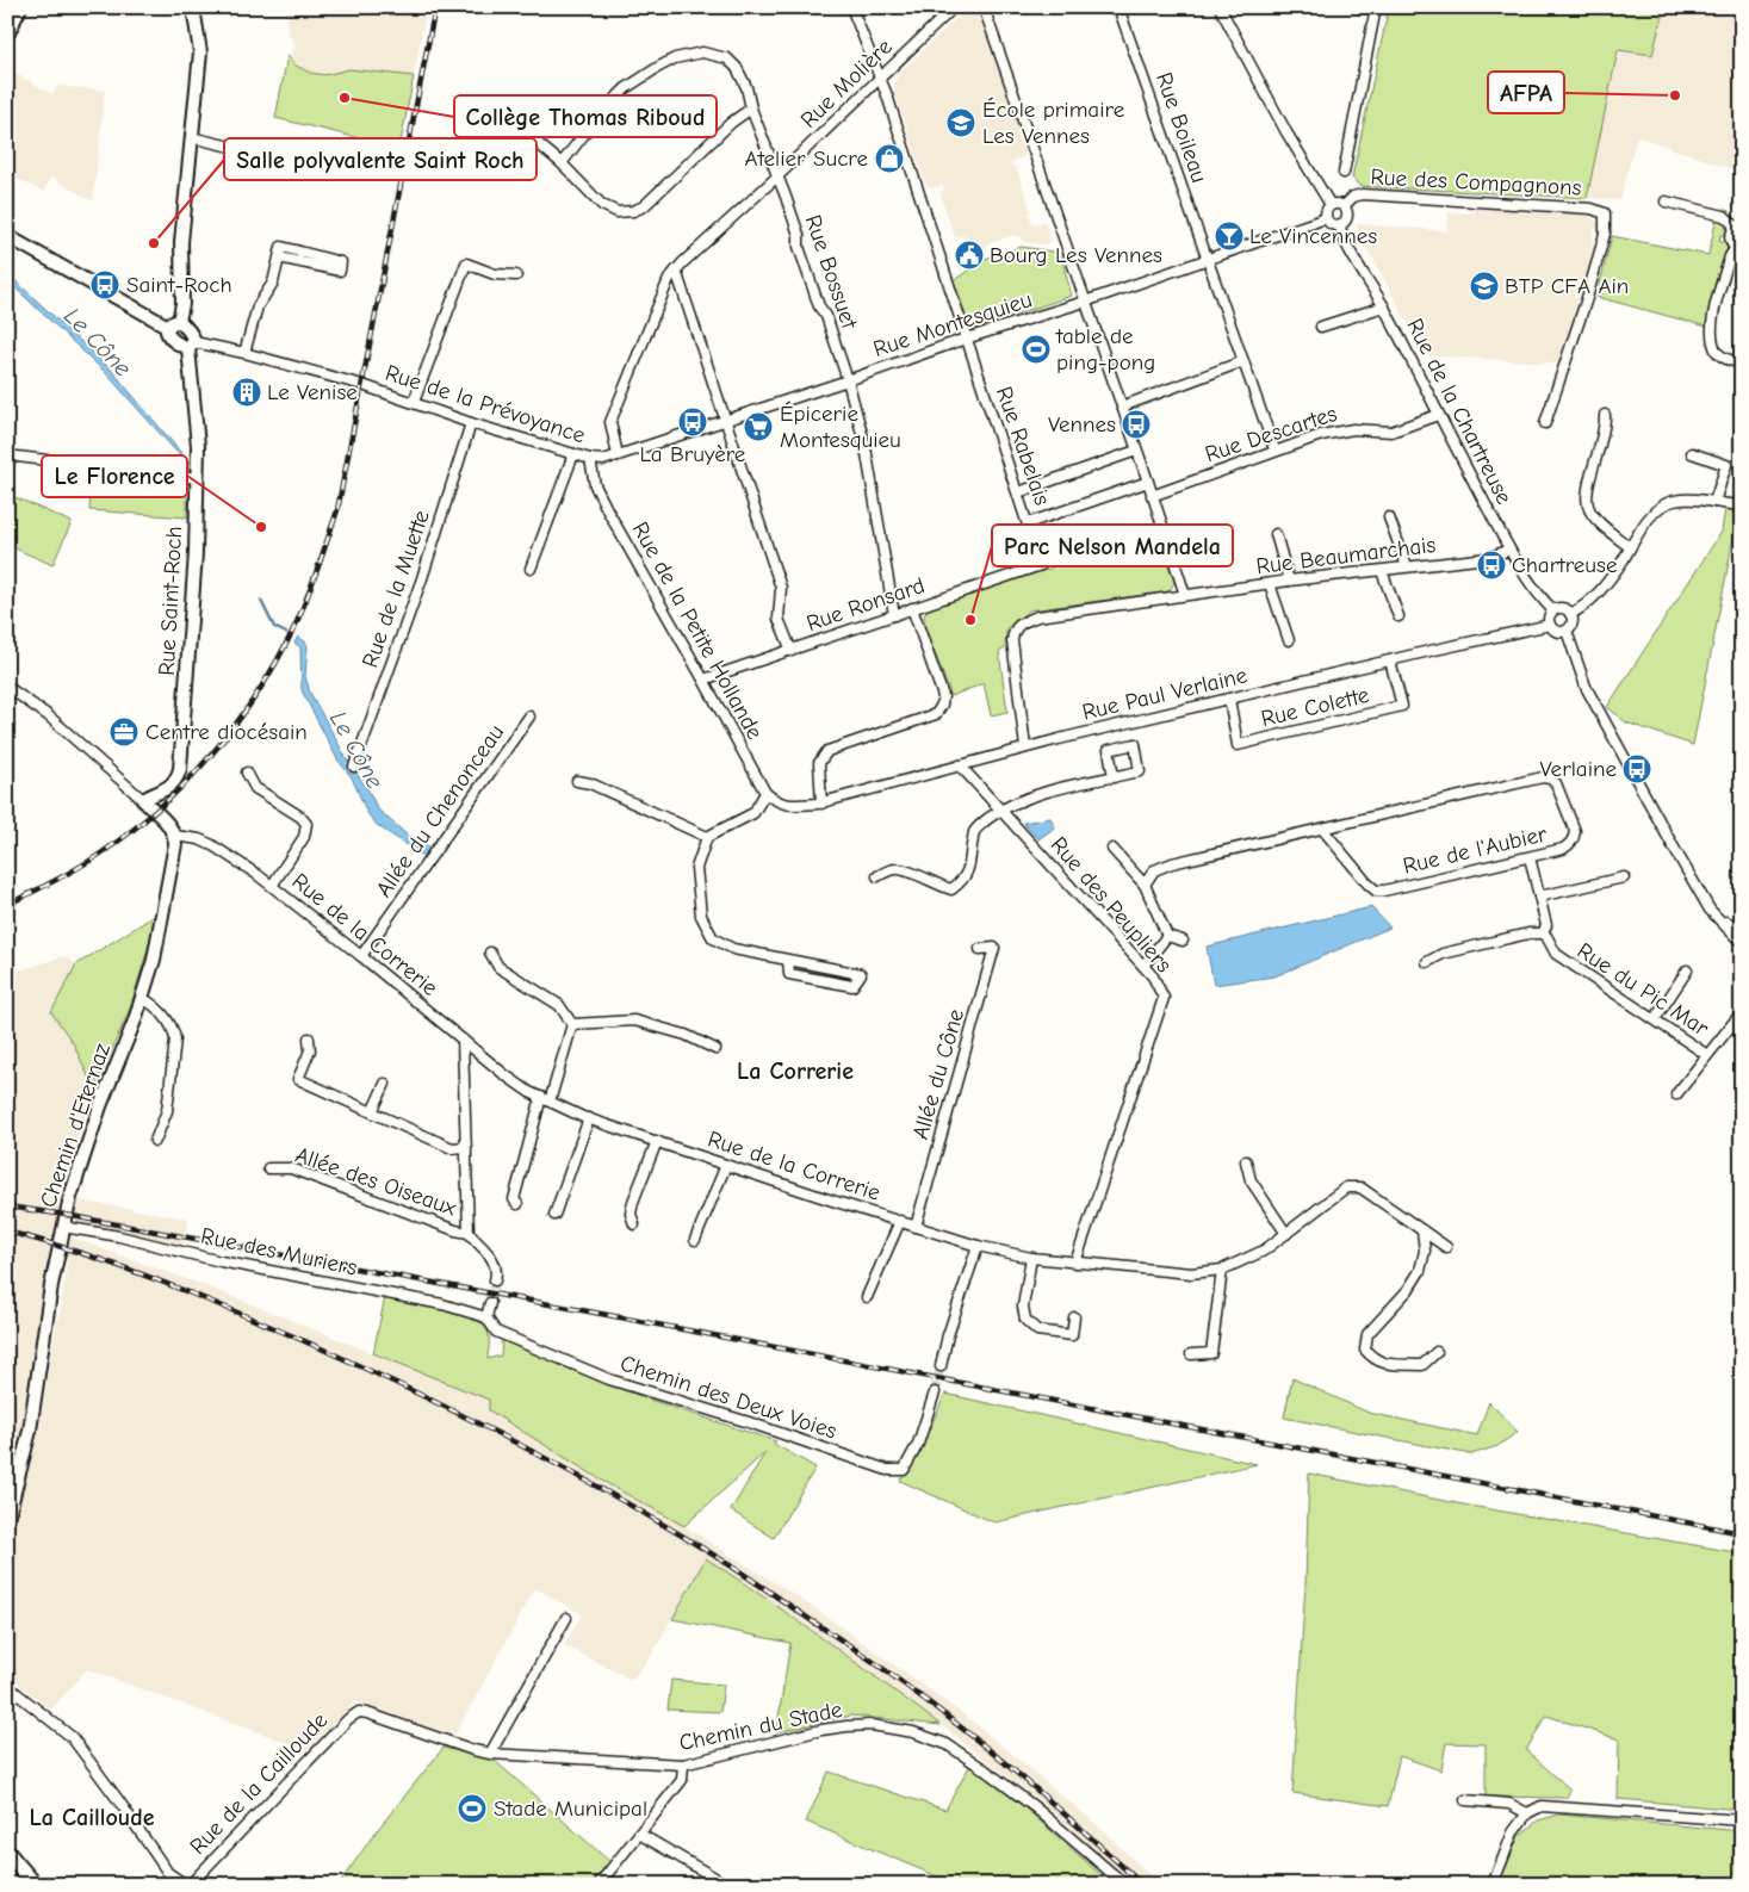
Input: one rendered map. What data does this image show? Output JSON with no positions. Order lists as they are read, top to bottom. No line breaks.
{"streets":{"street":["Rue Molière","Rue Boileau","Rue des Compagnons","Rue Bossuet","Rue Montesquieu","Rue de la Prévoyance","Rue de la Chartreuse","Rue Descartes","Rue Rabelais","Rue Beaumarchais","Rue de la Muette","Rue Saint-Roch","Rue Ronsard","Rue de la Petite Hollande","Rue Paul Verlaine","Rue Colette","Allée du Chenonceau","Rue de l'Aubier","Rue des Peupliers","Rue de la Correrie","Rue du Pic Mar","Allée du Cône","Chemin d'Eternaz","Allée des Oiseaux","Rue des Muriers","Chemin des Deux Voies","Chemin du Stade","Rue de la Cailloude"]},"crossings":[["Rue Molière","Rue Bossuet"],["Rue Molière","Rue Montesquieu"],["Rue Molière","Rue Rabelais"],["Rue Boileau","Rue Montesquieu"],["Rue Boileau","Rue Descartes"],["Rue des Compagnons","Rue Montesquieu"],["Rue des Compagnons","Rue de la Chartreuse"],["Rue Bossuet","Rue Montesquieu"],["Rue Bossuet","Rue Ronsard"],["Rue Montesquieu","Rue de la Prévoyance"],["Rue Montesquieu","Rue de la Chartreuse"],["Rue Montesquieu","Rue Rabelais"],["Rue Montesquieu","Rue de la Petite Hollande"],["Rue de la Prévoyance","Rue de la Muette"],["Rue de la Prévoyance","Rue Saint-Roch"],["Rue de la Prévoyance","Rue de la Petite Hollande"],["Rue de la Chartreuse","Rue Descartes"],["Rue de la Chartreuse","Rue Beaumarchais"],["Rue de la Chartreuse","Rue Paul Verlaine"],["Rue Rabelais","Rue Ronsard"],["Rue Beaumarchais","Rue Paul Verlaine"],["Rue Ronsard","Rue de la Petite Hollande"],["Rue de la Petite Hollande","Rue Paul Verlaine"],["Rue Paul Verlaine","Rue Colette"],["Rue Paul Verlaine","Rue des Peupliers"],["Allée du Chenonceau","Rue de la Correrie"],["Rue des Peupliers","Rue de la Correrie"],["Rue de la Correrie","Allée du Cône"],["Rue de la Correrie","Chemin d'Eternaz"],["Chemin d'Eternaz","Rue des Muriers"],["Rue des Muriers","Chemin des Deux Voies"],["Chemin du Stade","Rue de la Cailloude"]],"districts":["La Correrie","La Cailloude"],"water":["Le Cône"],"places":{"other":["AFPA","Collège Thomas Riboud","Salle polyvalente Saint Roch","Le Florence","Parc Nelson Mandela"],"school or university":["École primaire Les Vennes","BTP CFA Ain"],"shop":["Atelier Sucre"],"bar":["Le Vincennes"],"public building":["Bourg Les Vennes"],"bus stop":["Saint-Roch","La Bruyère","Vennes","Chartreuse","Verlaine"],"sports":["table de ping-pong","Stade Municipal"],"building":["Le Venise"],"supermarket":["Épicerie Montesquieu"],"office":["Centre diocésain"]}}
